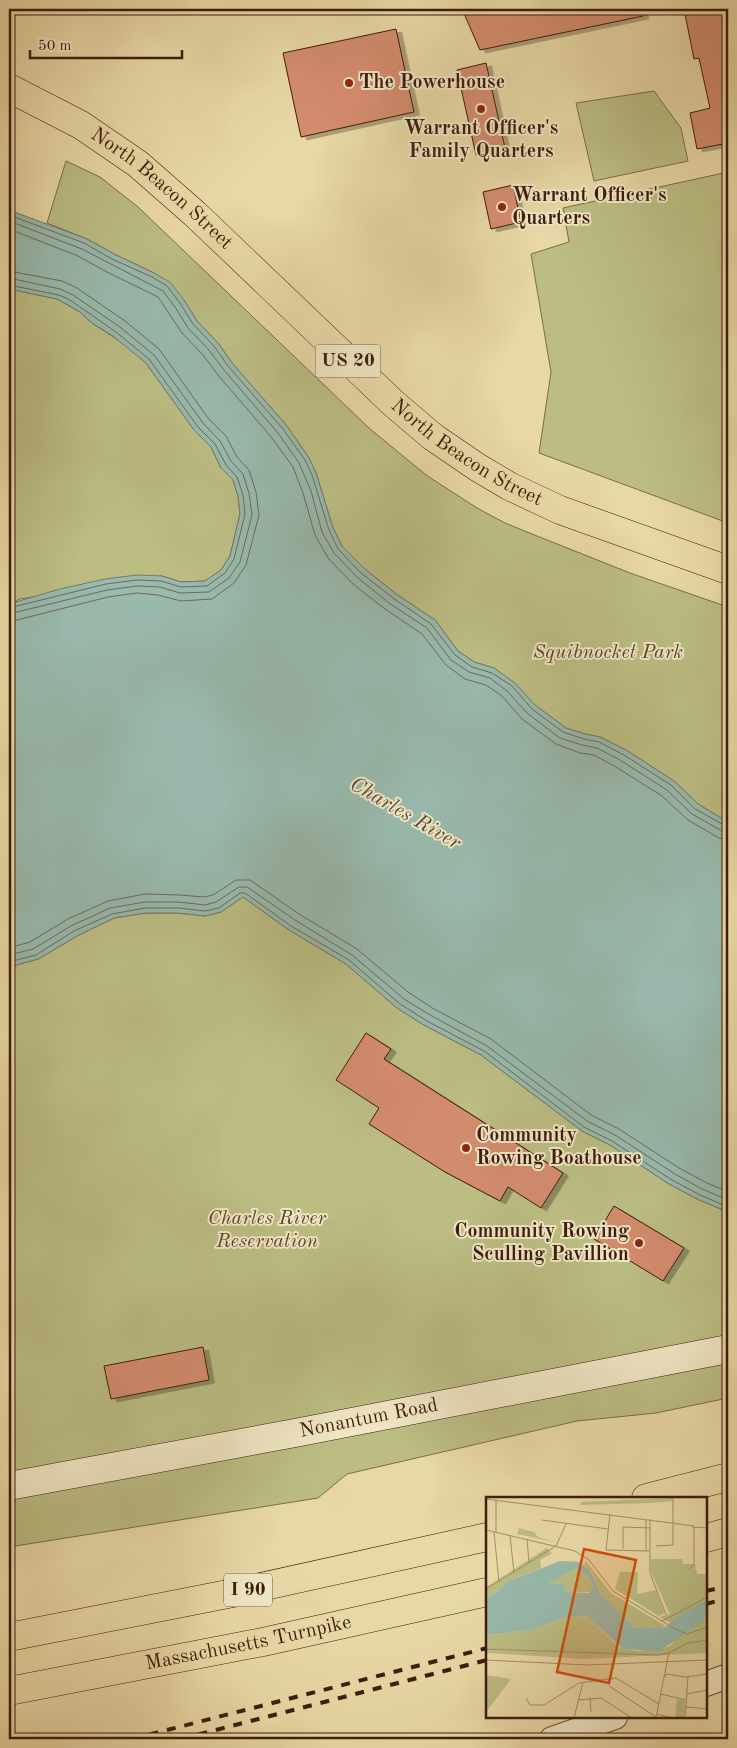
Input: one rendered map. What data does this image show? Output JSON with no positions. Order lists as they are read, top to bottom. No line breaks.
{"streets":{"main road":["North Beacon Street","US 20","Nonantum Road","I 90","Massachusetts Turnpike"]},"water":["Charles River"],"parks":["Squibnocket Park","Charles River Reservation"],"places":["The Powerhouse","Warrant Officer's Family Quarters","Warrant Officer's Quarters","Community Rowing Boathouse","Community Rowing Sculling Pavillion"],"scale_bar":"50 m"}
